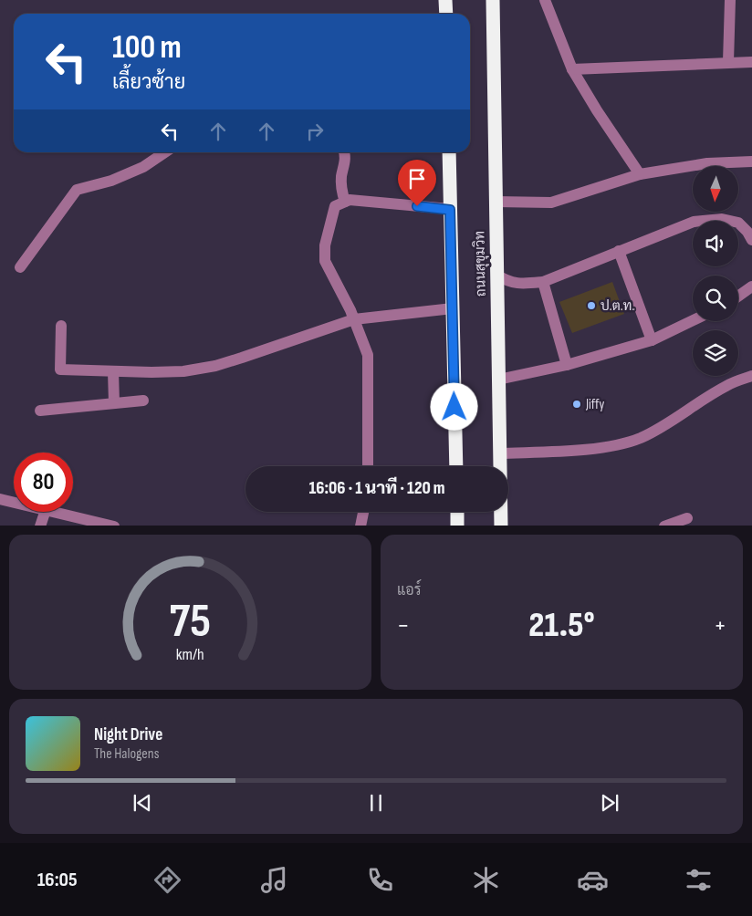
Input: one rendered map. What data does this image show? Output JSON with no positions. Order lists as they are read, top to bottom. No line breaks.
{"streets":{"highway":["ถนนสุขุมวิท"]},"places":["ป.ต.ท.","Jiffy"],"north":"bottom","page":{"turn":["100 m","เลี้ยวซ้าย"],"limit":"80","trip":"16:06 · 1 นาที · 120 m","tile":"แอร์","heat":["−","21.5°","+"],"song":["Night Drive","The Halogens"],"tabs":"16:05","gauge":["75","km/h"]}}
